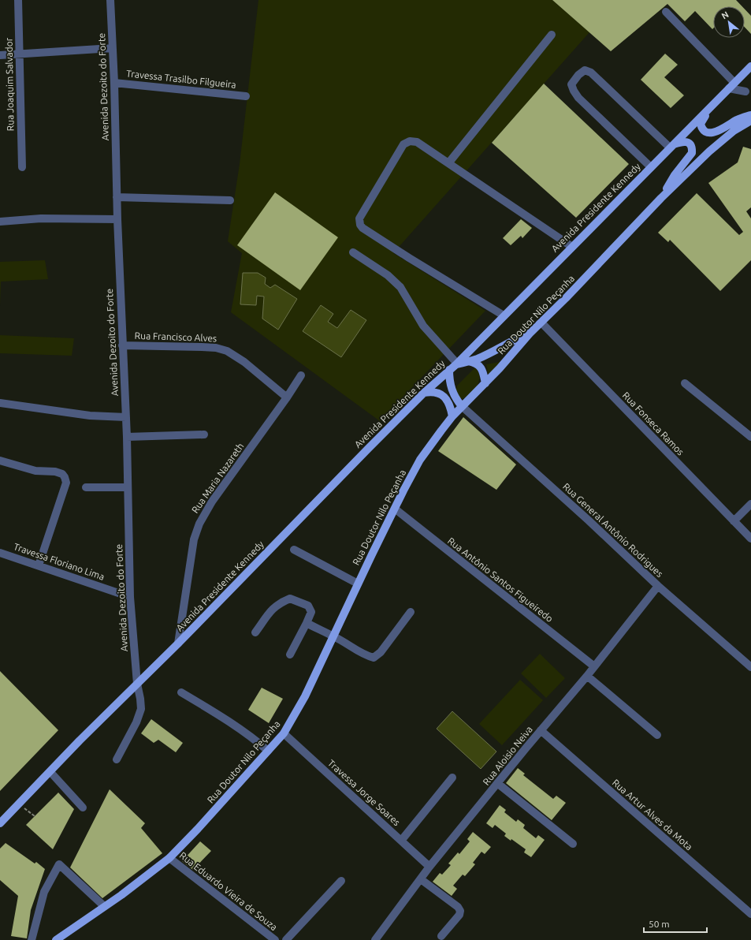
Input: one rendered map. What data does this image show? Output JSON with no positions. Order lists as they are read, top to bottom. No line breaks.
{"streets":{"main road":["Avenida Presidente Kennedy","Rua Doutor Nilo Peçanha"],"street":["Travessa Trasilbo Filgueira","Rua Joaquim Salvador","Avenida Dezoito do Forte","Rua Francisco Alves","Rua Fonseca Ramos","Rua Maria Nazareth","Rua General Antônio Rodrigues","Travessa Floriano Lima","Rua Antônio Santos Figueiredo","Rua Aloisio Neiva","Travessa Jorge Soares","Rua Artur Alves da Mota","Rua Eduardo Vieira de Souza"]},"crossings":[["Travessa Trasilbo Filgueira","Avenida Dezoito do Forte"],["Avenida Dezoito do Forte","Avenida Presidente Kennedy"],["Avenida Dezoito do Forte","Rua Francisco Alves"],["Avenida Dezoito do Forte","Travessa Floriano Lima"],["Avenida Presidente Kennedy","Rua Doutor Nilo Peçanha"],["Avenida Presidente Kennedy","Rua Maria Nazareth"],["Avenida Presidente Kennedy","Rua General Antônio Rodrigues"],["Rua Doutor Nilo Peçanha","Rua Fonseca Ramos"],["Rua Doutor Nilo Peçanha","Rua General Antônio Rodrigues"],["Rua Doutor Nilo Peçanha","Rua Antônio Santos Figueiredo"],["Rua Doutor Nilo Peçanha","Travessa Jorge Soares"],["Rua Doutor Nilo Peçanha","Rua Eduardo Vieira de Souza"],["Rua Francisco Alves","Rua Maria Nazareth"],["Rua General Antônio Rodrigues","Rua Aloisio Neiva"],["Rua Antônio Santos Figueiredo","Rua Aloisio Neiva"],["Rua Aloisio Neiva","Travessa Jorge Soares"],["Rua Aloisio Neiva","Rua Artur Alves da Mota"]],"scale_bar":"50 m","north":"top left"}
